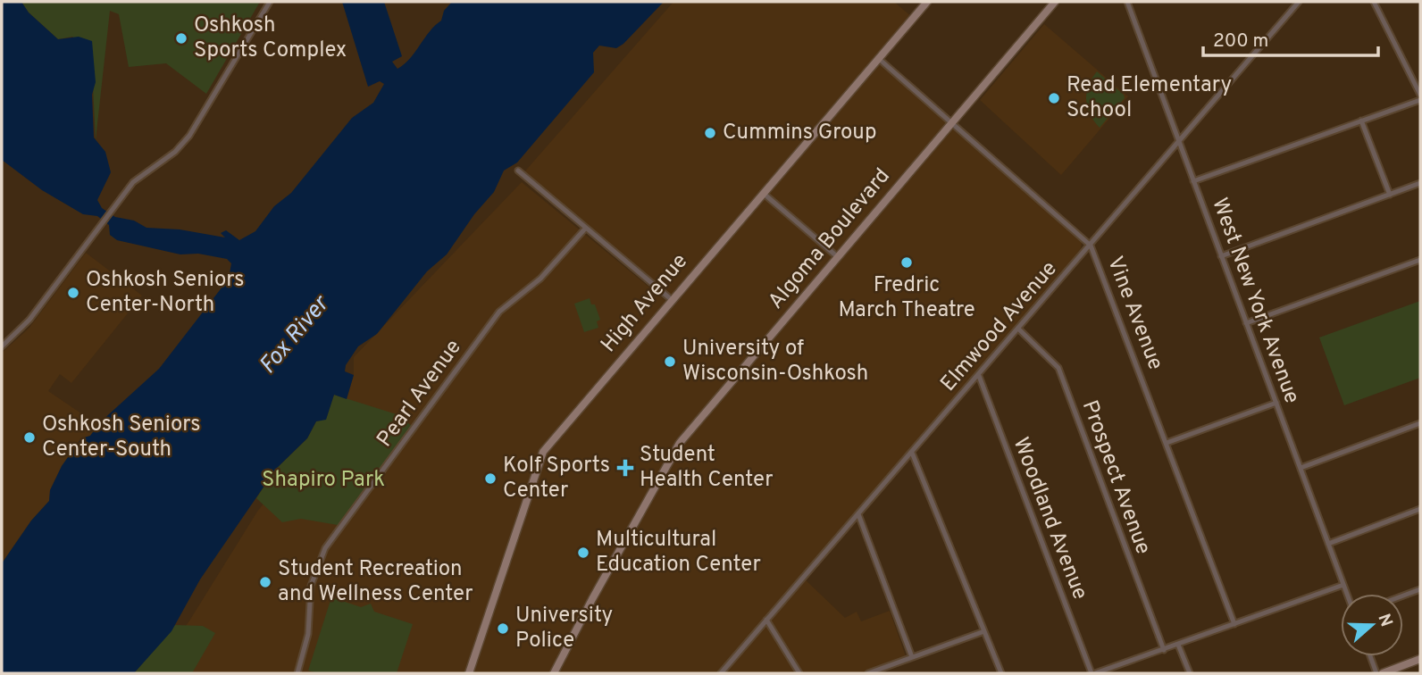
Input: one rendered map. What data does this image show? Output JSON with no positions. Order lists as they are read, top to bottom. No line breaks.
{"streets":{"main road":["Algoma Boulevard","High Avenue"],"street":["West New York Avenue","Vine Avenue","Elmwood Avenue","Pearl Avenue","Prospect Avenue","Woodland Avenue"]},"crossings":[["Algoma Boulevard","Vine Avenue"],["West New York Avenue","Elmwood Avenue"],["High Avenue","Vine Avenue"],["Vine Avenue","Elmwood Avenue"],["Elmwood Avenue","Prospect Avenue"],["Elmwood Avenue","Woodland Avenue"]],"water":["Fox River"],"parks":["Shapiro Park"],"places":{"other":["Oshkosh Sports Complex","Read Elementary School","Cummins Group","Fredric March Theatre","Oshkosh Seniors Center-North","University of Wisconsin-Oshkosh","Oshkosh Seniors Center-South","Kolf Sports Center","Multicultural Education Center","Student Recreation and Wellness Center","University Police"],"health":["Student Health Center"]},"scale_bar":"200 m","north":"right"}
